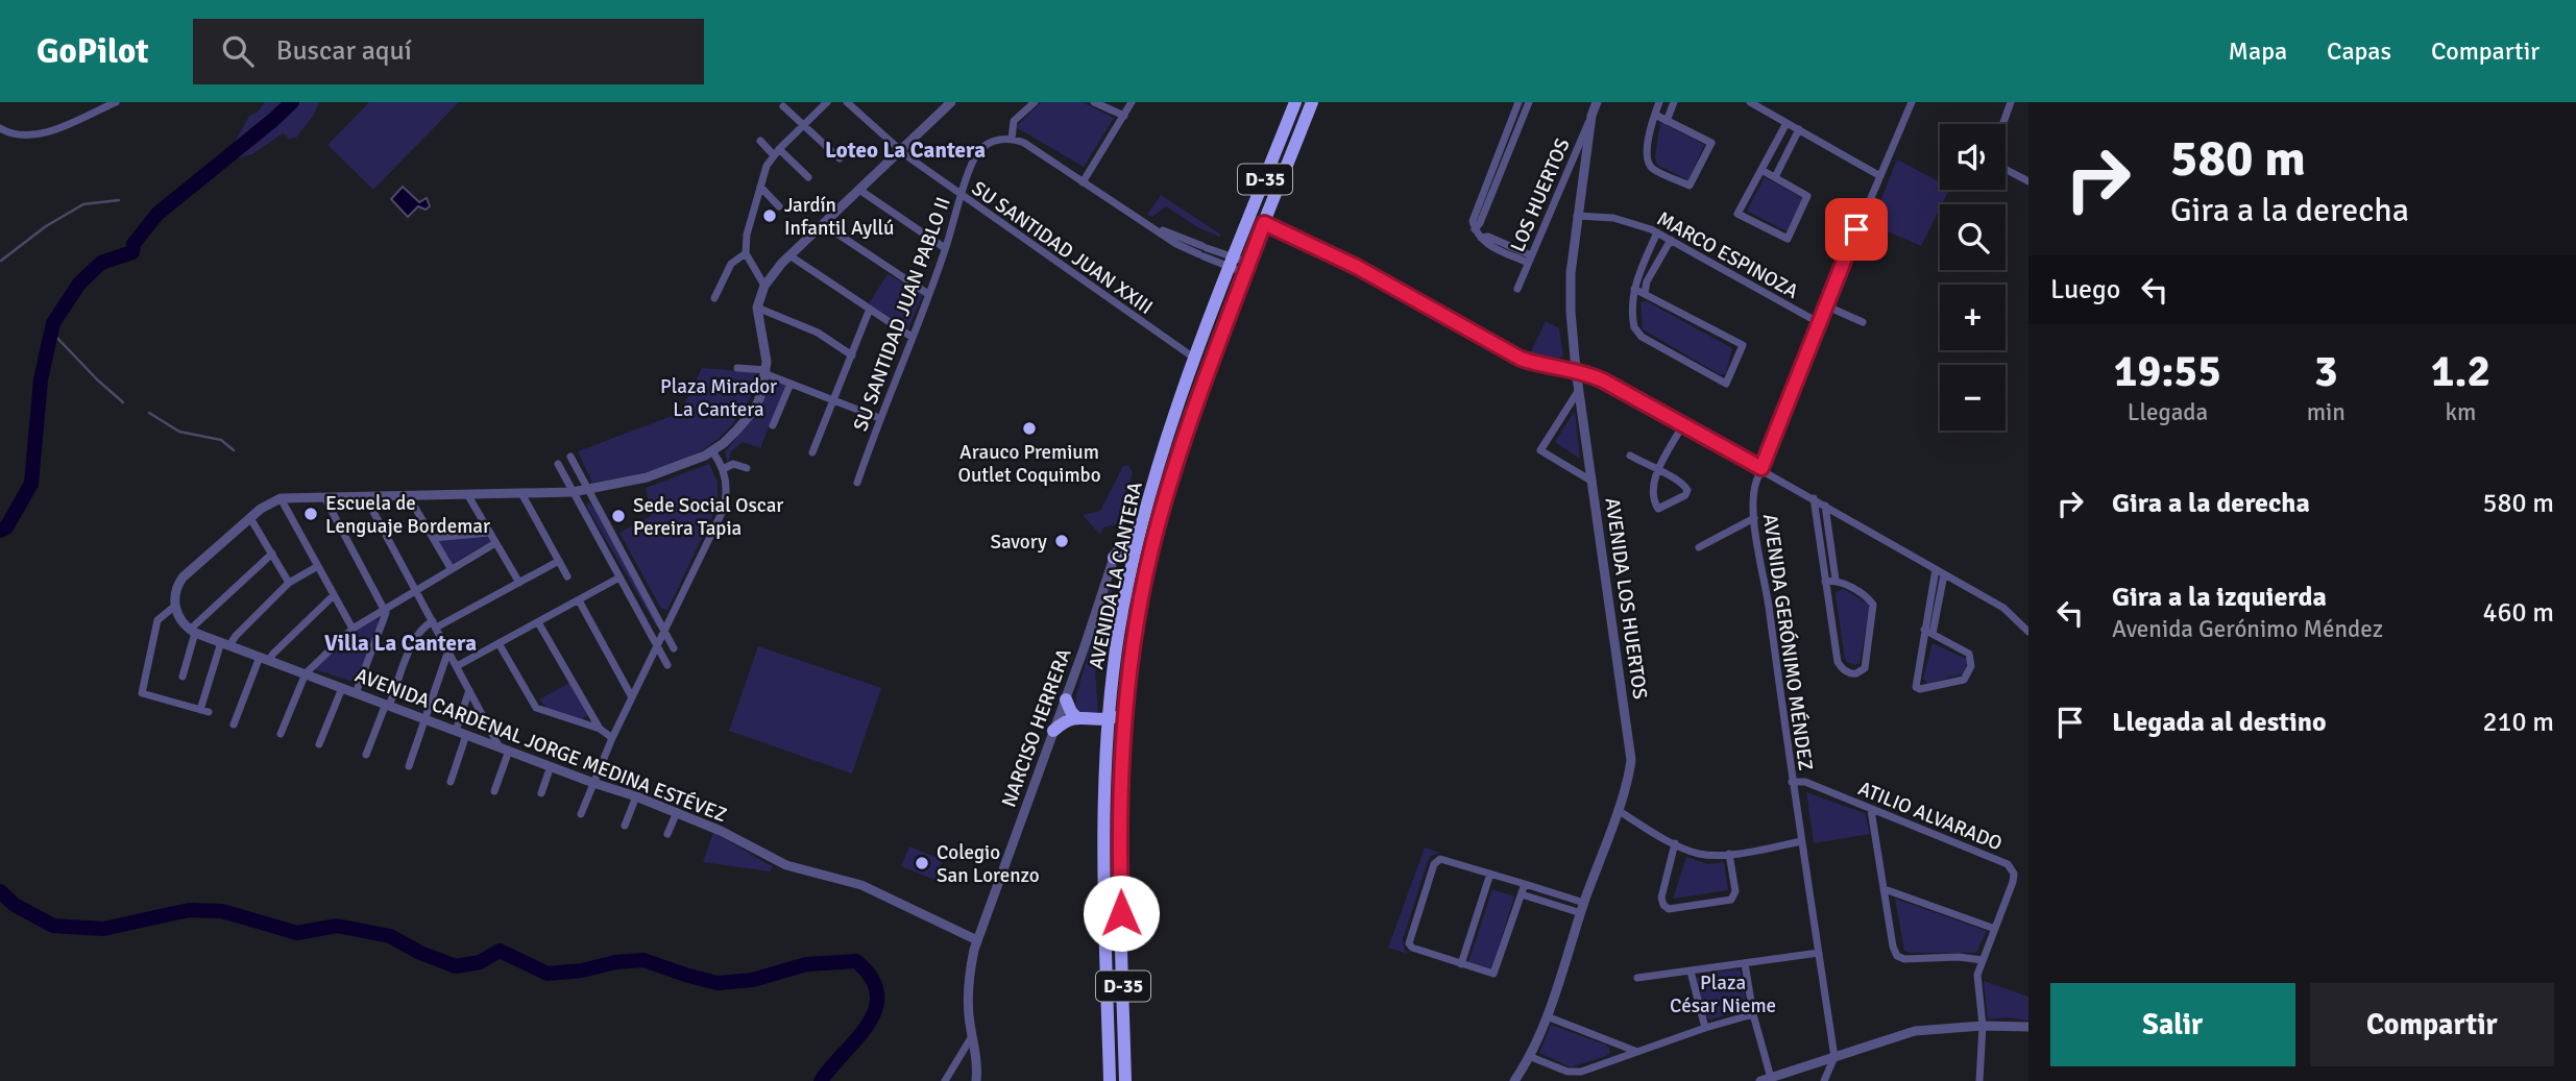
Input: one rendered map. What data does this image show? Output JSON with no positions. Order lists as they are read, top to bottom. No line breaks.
{"streets":{"highway":["D-35","AVENIDA LA CANTERA"],"street":["LOS HUERTOS","SU SANTIDAD JUAN XXIII","MARCO ESPINOZA","SU SANTIDAD JUAN PABLO II","AVENIDA LOS HUERTOS","AVENIDA GERÓNIMO MÉNDEZ","NARCISO HERRERA","AVENIDA CARDENAL JORGE MEDINA ESTÉVEZ","ATILIO ALVARADO"]},"crossings":[["LOS HUERTOS","AVENIDA LOS HUERTOS"],["SU SANTIDAD JUAN XXIII","SU SANTIDAD JUAN PABLO II"],["SU SANTIDAD JUAN XXIII","AVENIDA LA CANTERA"],["MARCO ESPINOZA","AVENIDA LOS HUERTOS"],["MARCO ESPINOZA","AVENIDA GERÓNIMO MÉNDEZ"],["AVENIDA GERÓNIMO MÉNDEZ","ATILIO ALVARADO"],["NARCISO HERRERA","AVENIDA CARDENAL JORGE MEDINA ESTÉVEZ"]],"districts":["Loteo La Cantera","Villa La Cantera"],"parks":["Plaza Mirador La Cantera","Plaza César Nieme"],"places":["Jardín Infantil Ayllú","Arauco Premium Outlet Coquimbo","Escuela de Lenguaje Bordemar","Sede Social Oscar Pereira Tapia","Savory","Colegio San Lorenzo"],"page":{"header":"GoPilot","search":"Buscar aquí","nav":["Mapa","Capas","Compartir"],"turn":["580 m","Gira a la derecha"],"map_buttons":["+","−"],"then":"Luego","eta":["19:55","Llegada","3","min","1.2","km"],"list":[{"name":"Gira a la derecha","value":"580 m"},{"name":"Gira a la izquierda","note":"Avenida Gerónimo Méndez","value":"460 m"},{"name":"Llegada al destino","value":"210 m"}],"buttons":["Salir","Compartir"]}}
